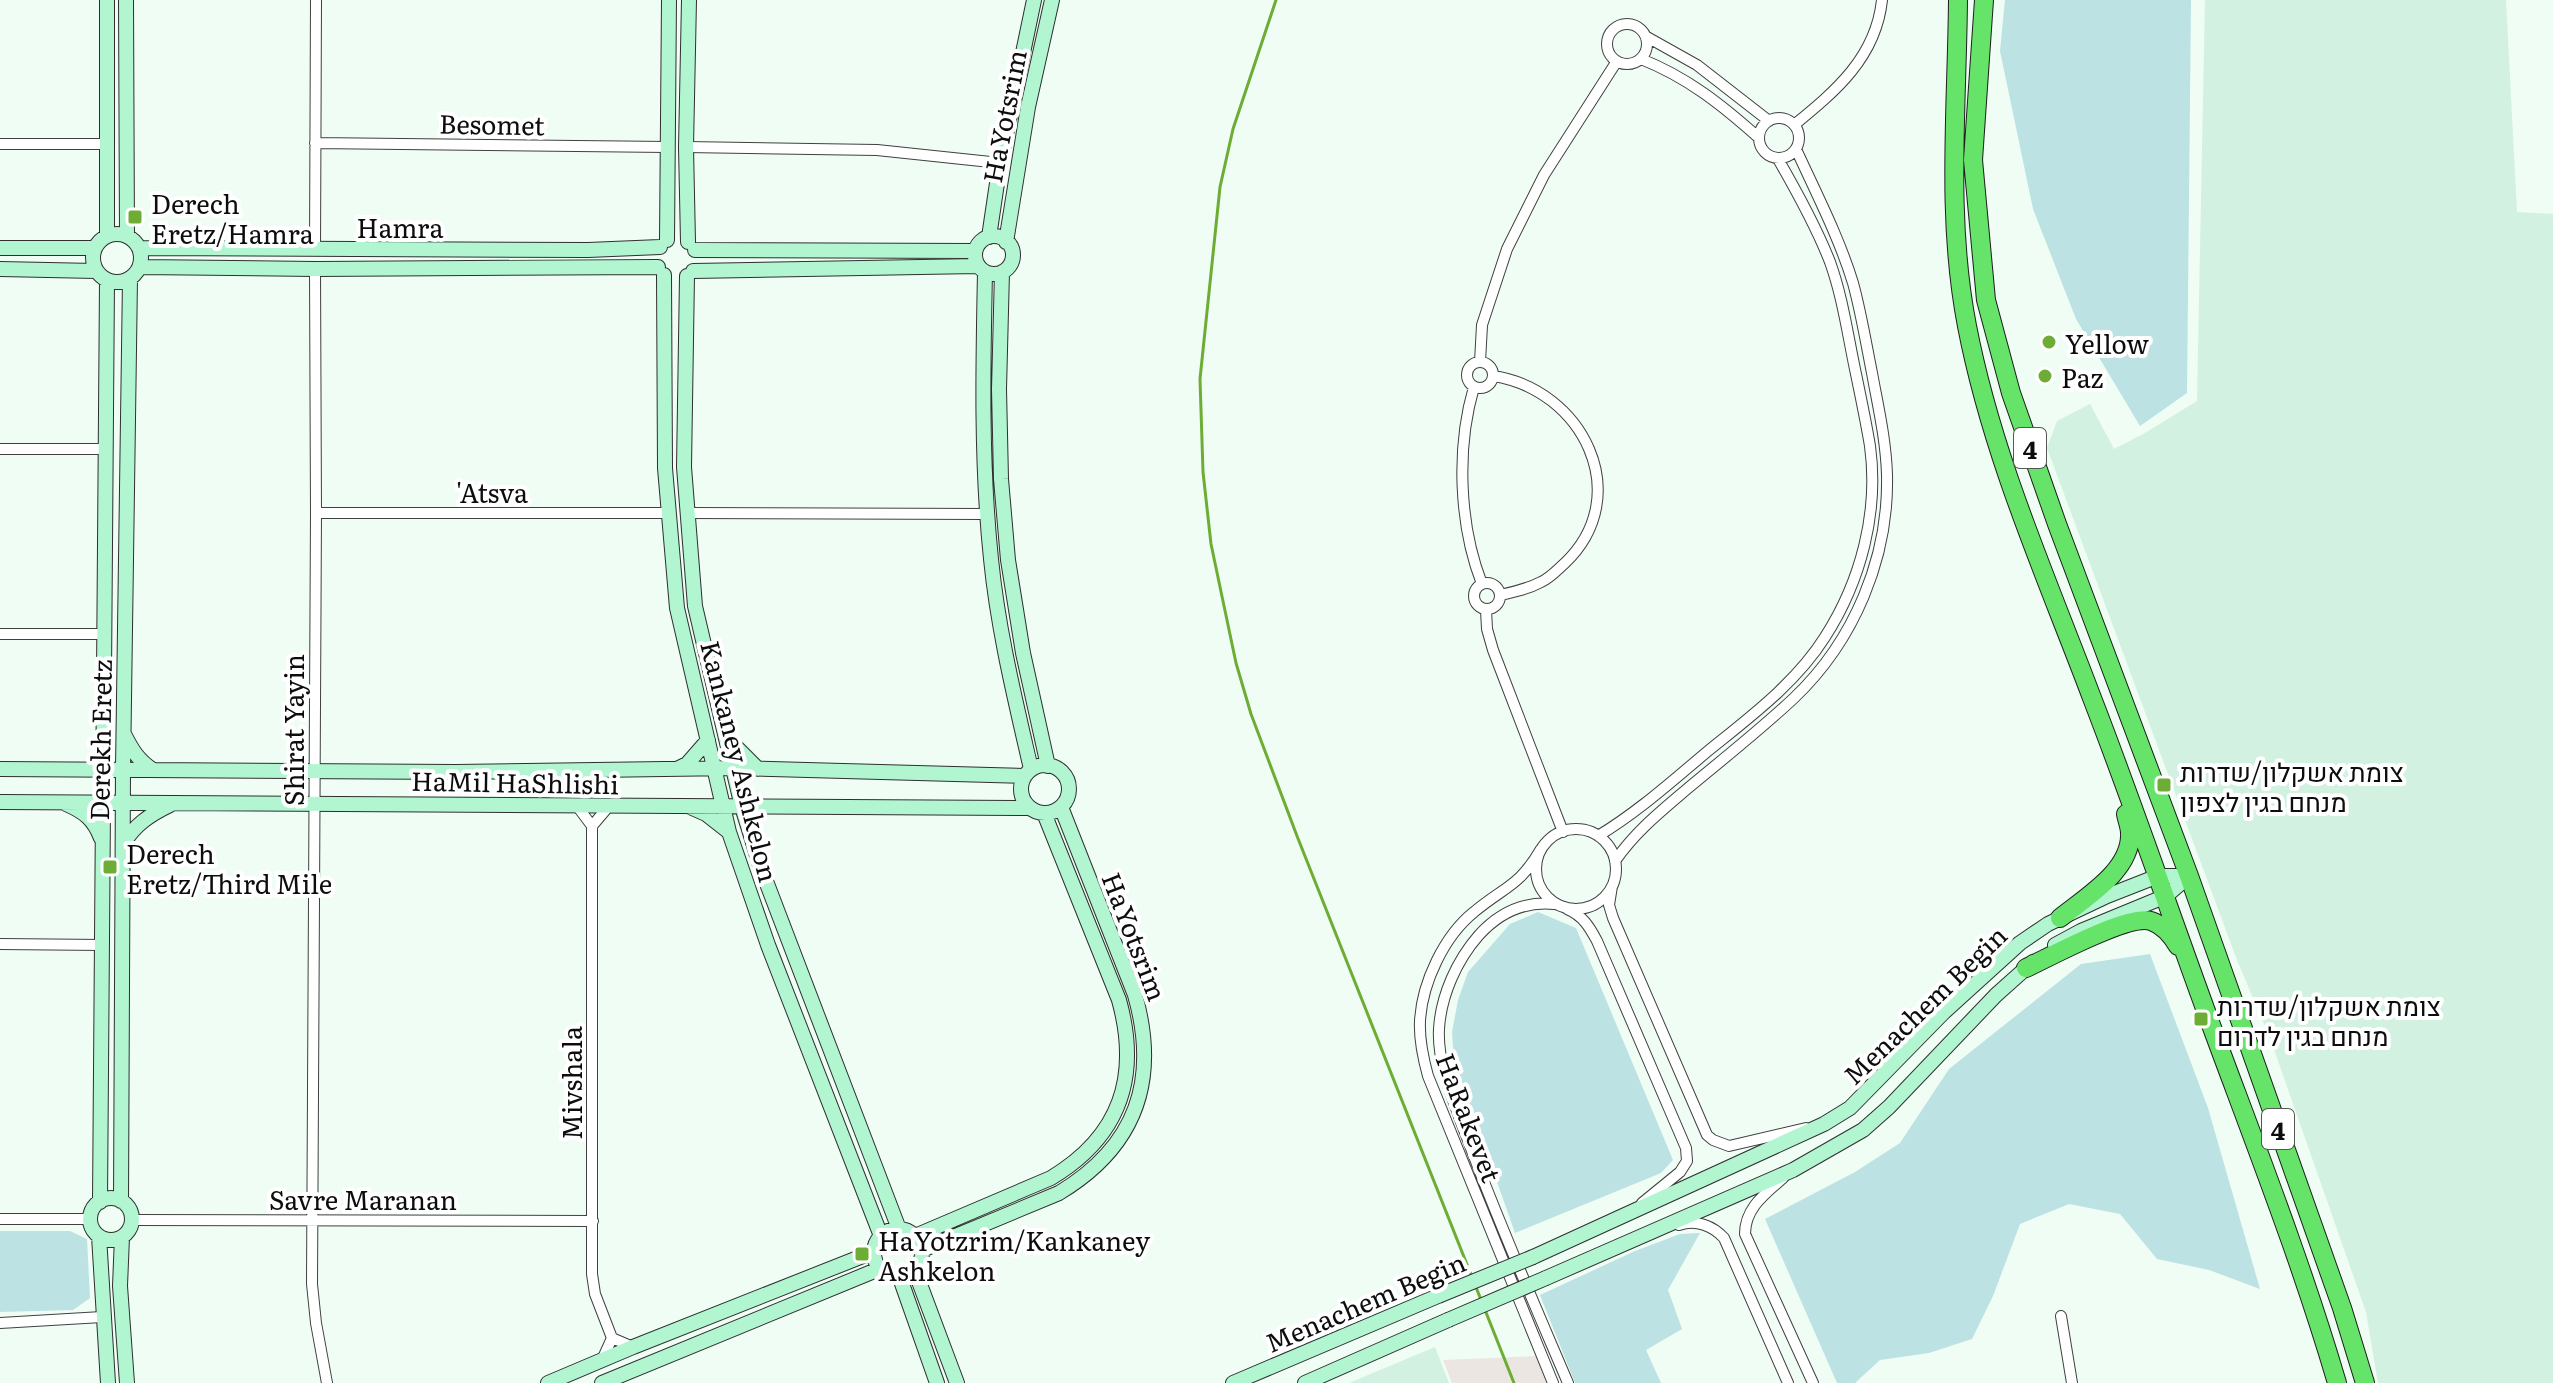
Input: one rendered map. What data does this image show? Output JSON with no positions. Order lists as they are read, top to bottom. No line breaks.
{"streets":{"highway":["4"],"street":["HaYotsrim","Besomet","Hamra","'Atsva","Shirat Yayin","Derekh Eretz","Kankaney Ashkelon","HaMil HaShlishi","Menachem Begin","Mivshala","HaRakevet","Savre Maranan"]},"crossings":[["HaYotsrim","Kankaney Ashkelon"],["HaYotsrim","HaMil HaShlishi"],["Hamra","Shirat Yayin"],["Hamra","Derekh Eretz"],["Hamra","Kankaney Ashkelon"],["4","Menachem Begin"],["'Atsva","Shirat Yayin"],["'Atsva","Kankaney Ashkelon"],["Shirat Yayin","HaMil HaShlishi"],["Shirat Yayin","Savre Maranan"],["Derekh Eretz","HaMil HaShlishi"],["Derekh Eretz","Savre Maranan"],["Kankaney Ashkelon","HaMil HaShlishi"],["Mivshala","Savre Maranan"]],"places":{"transit":["Derech Eretz/Hamra","צומת אשקלון/שדרות מנחם בגין לצפון","Derech Eretz/Third Mile","צומת אשקלון/שדרות מנחם בגין לדרום","HaYotzrim/Kankaney Ashkelon"],"other":["Yellow","Paz"]}}
